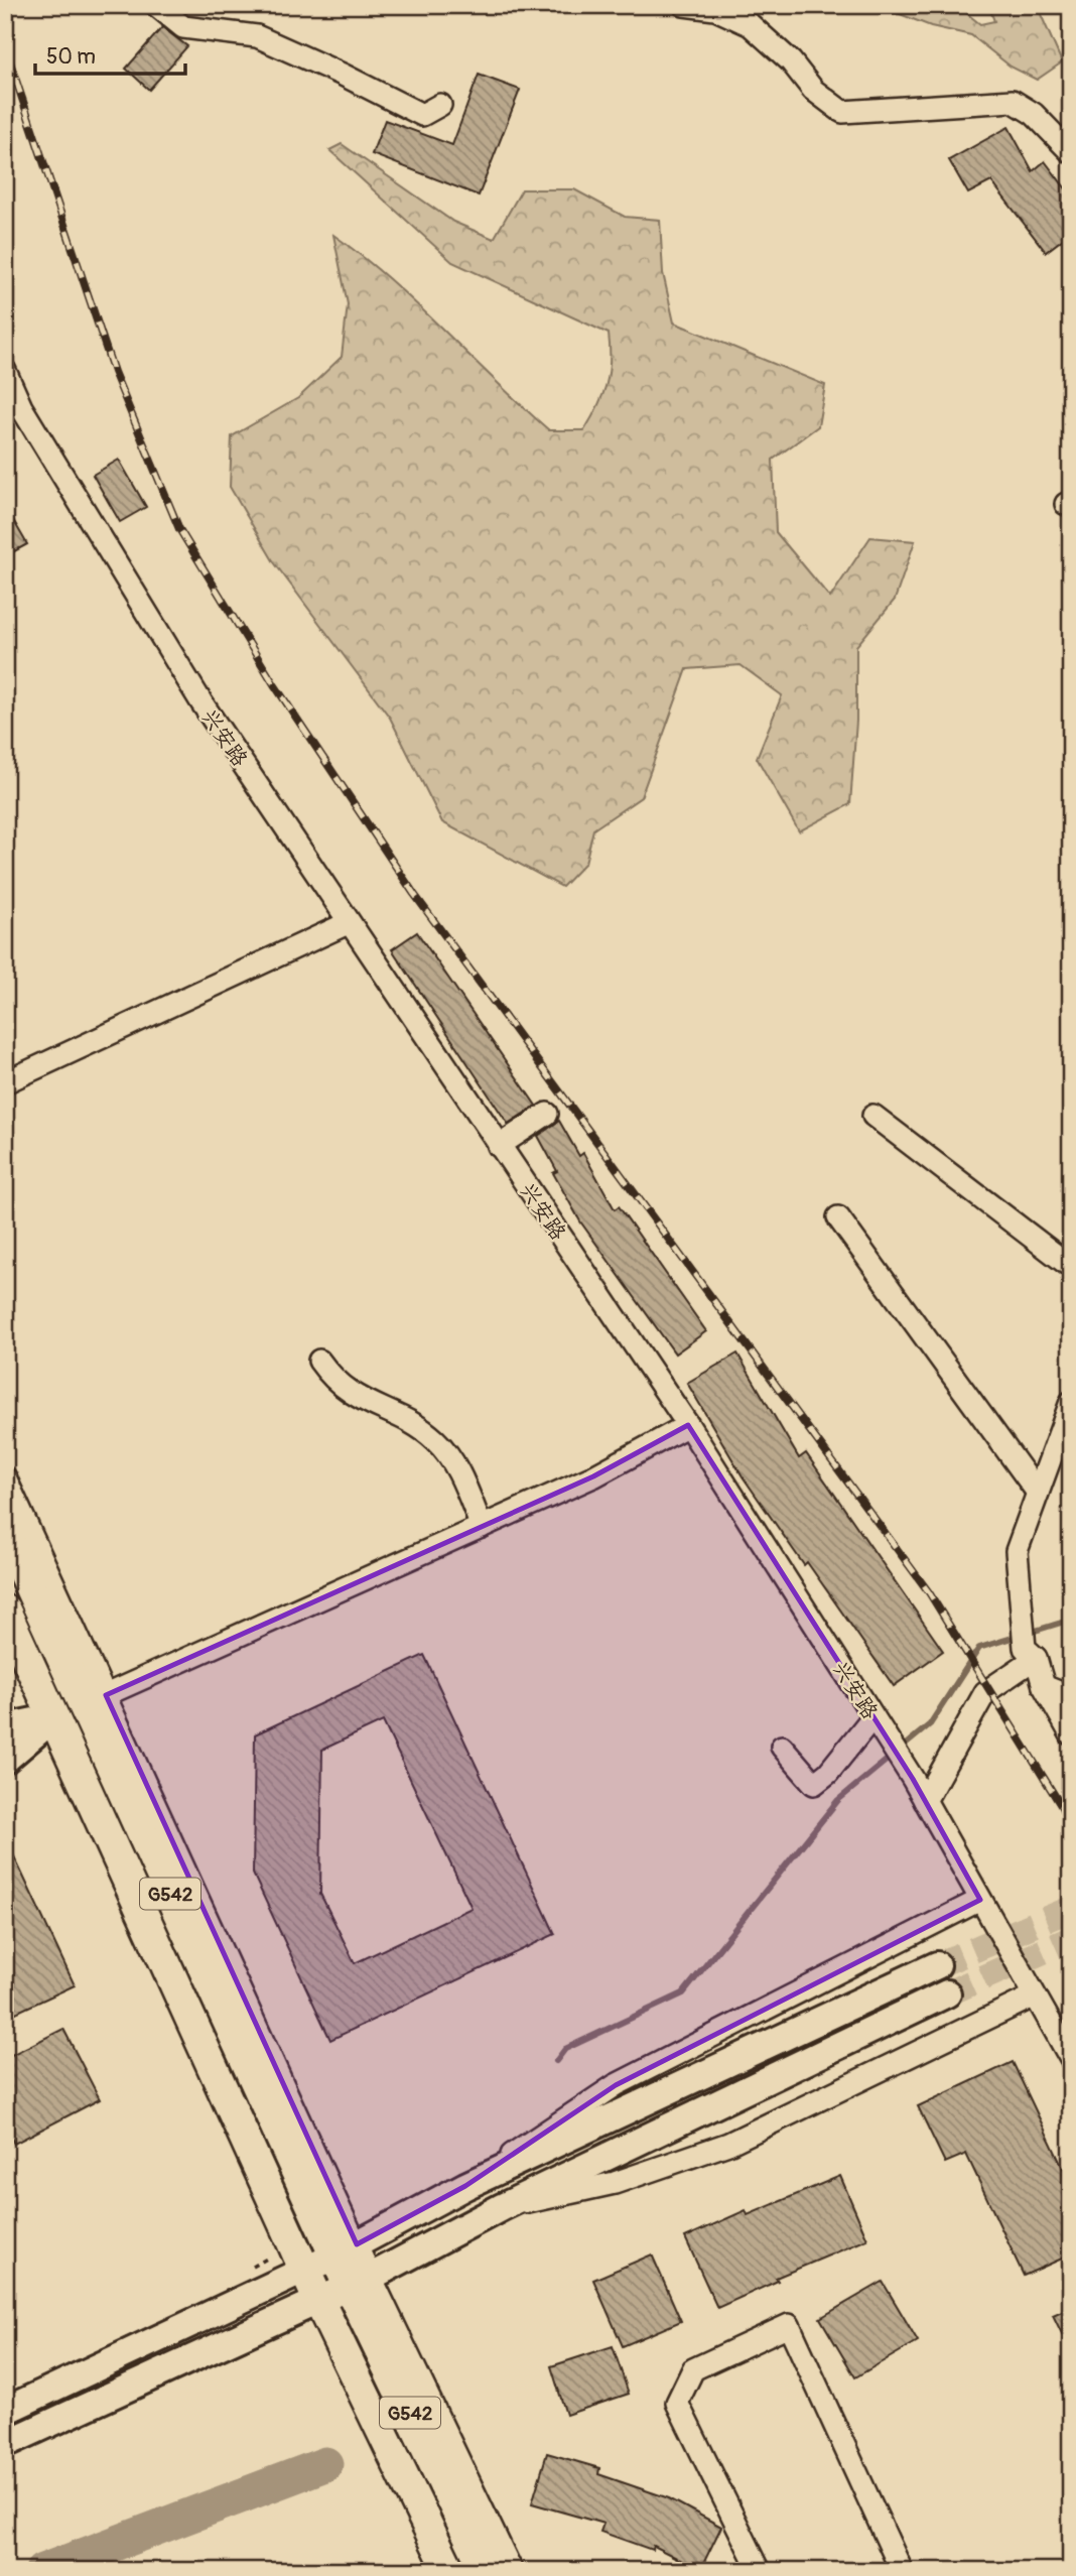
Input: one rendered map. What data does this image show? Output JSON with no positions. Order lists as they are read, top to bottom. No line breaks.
{"streets":{"highway":["G542"],"street":["兴安路"]},"scale_bar":"50 m"}
